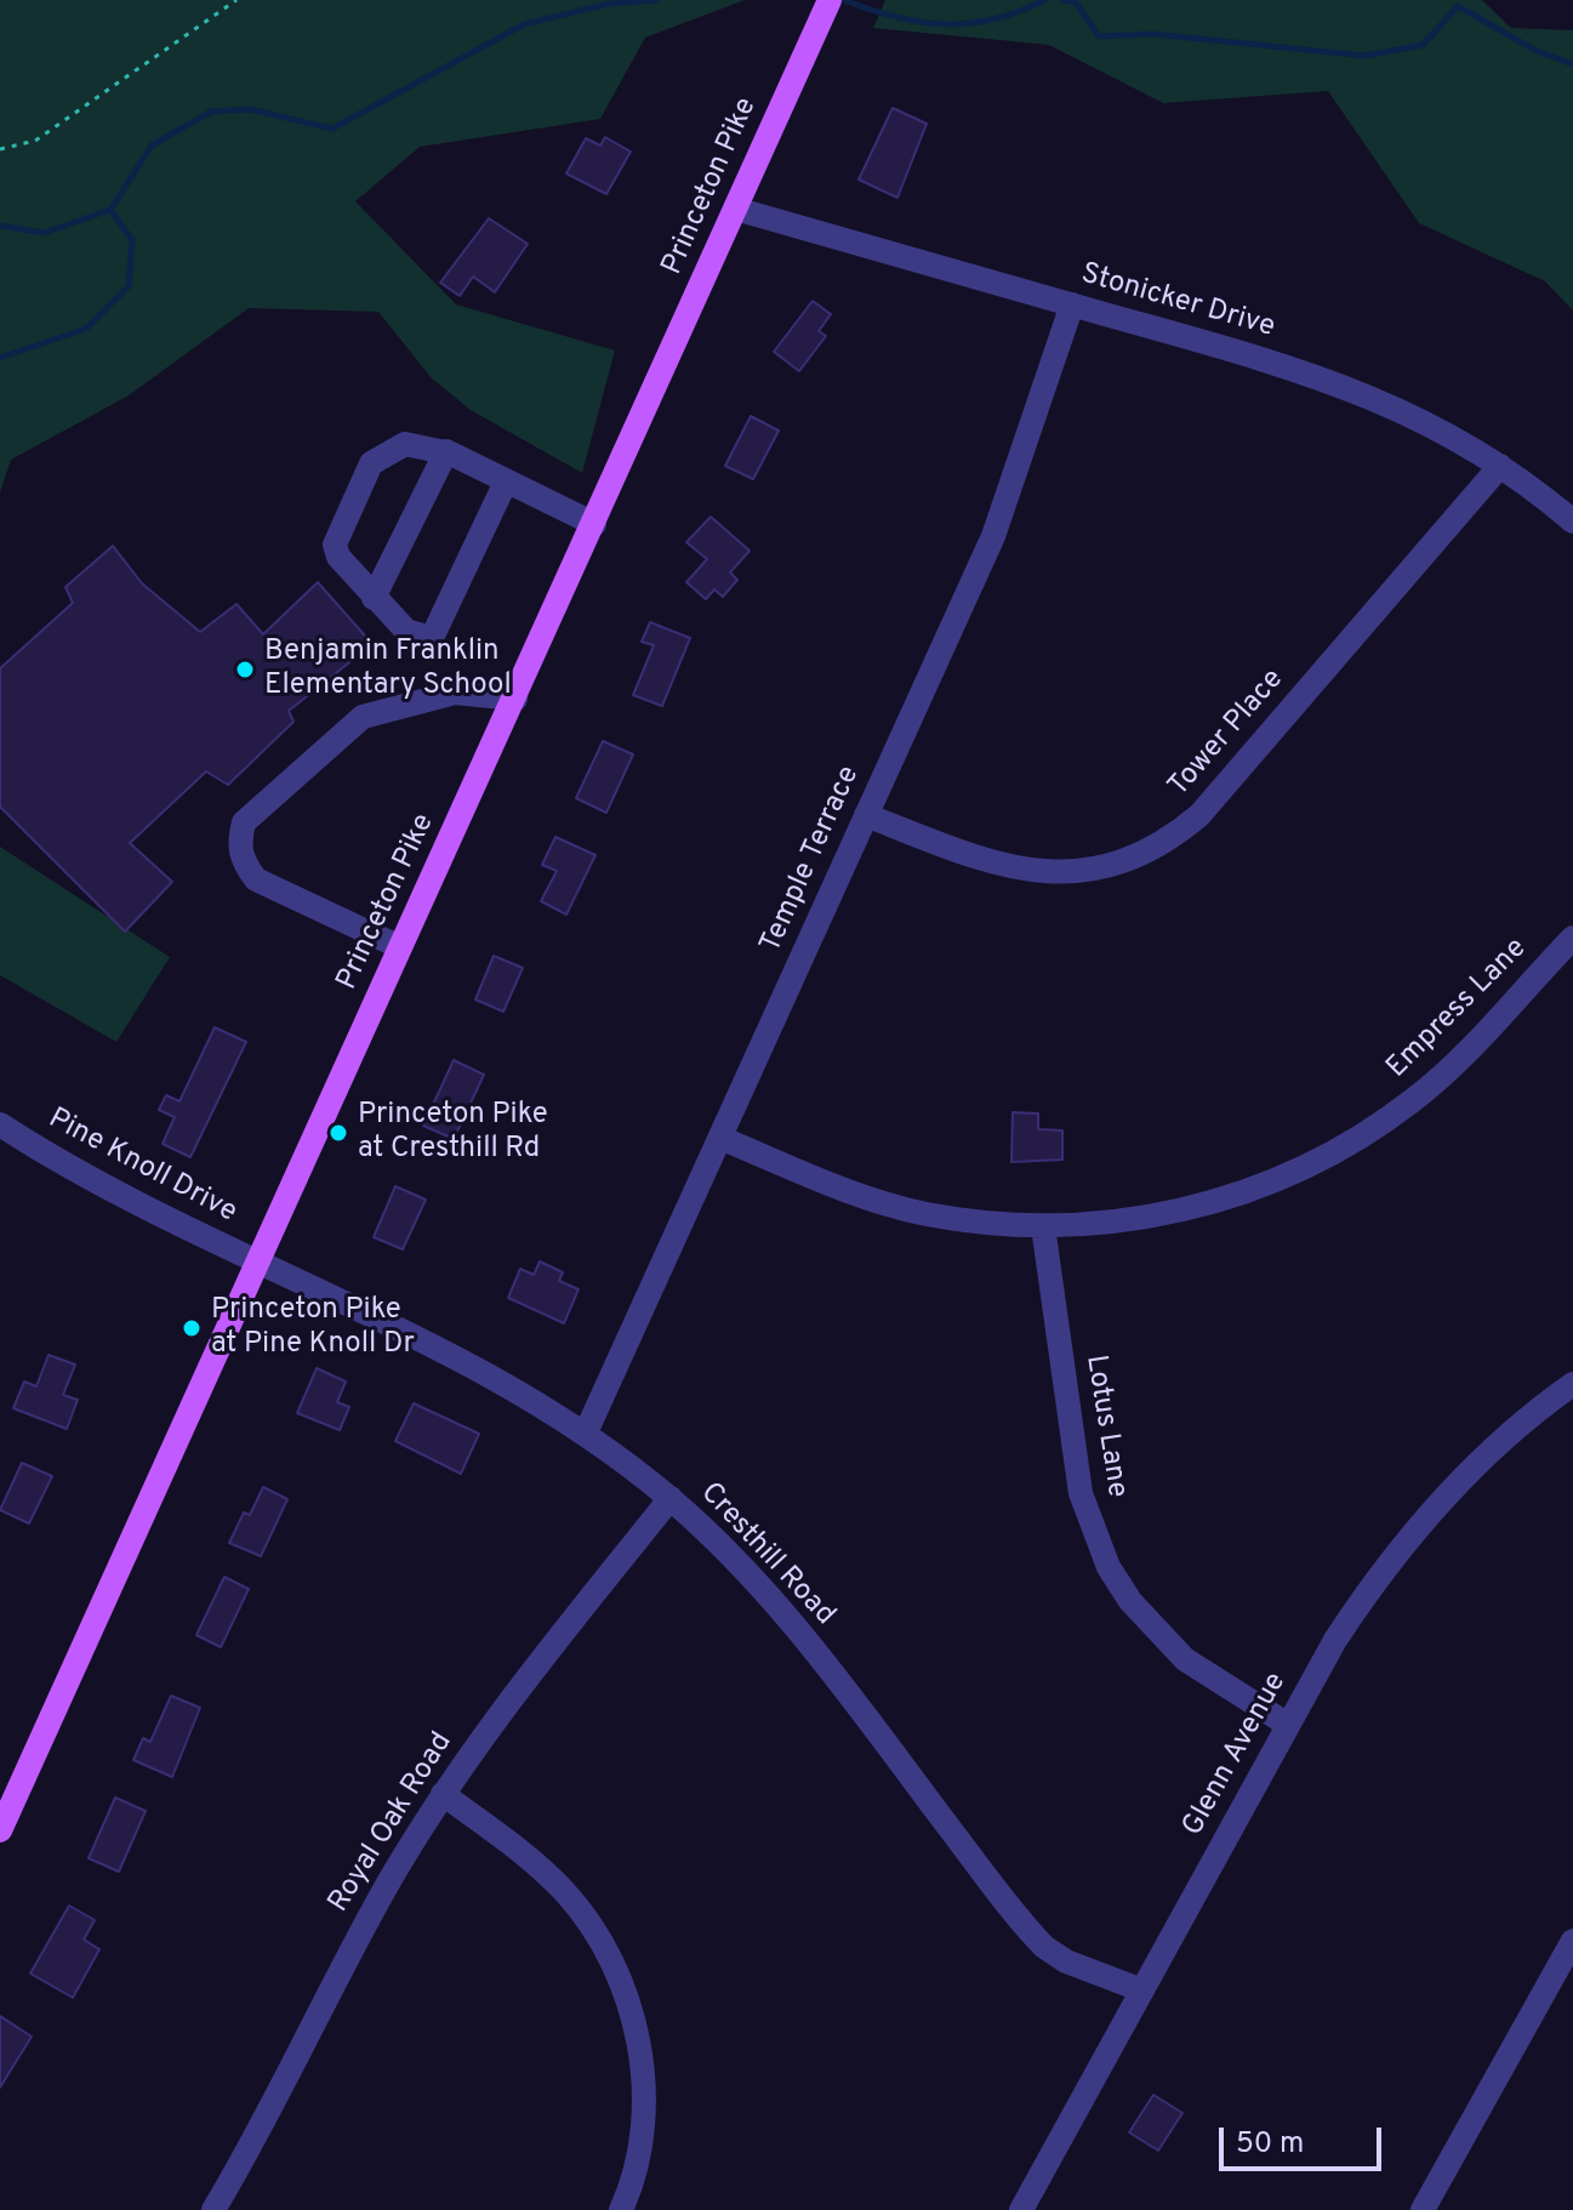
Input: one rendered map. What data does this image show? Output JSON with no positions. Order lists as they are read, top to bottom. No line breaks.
{"streets":{"main road":["Princeton Pike"],"street":["Stonicker Drive","Tower Place","Temple Terrace","Empress Lane","Pine Knoll Drive","Lotus Lane","Cresthill Road","Glenn Avenue","Royal Oak Road"]},"crossings":[["Princeton Pike","Stonicker Drive"],["Princeton Pike","Pine Knoll Drive"],["Princeton Pike","Cresthill Road"],["Stonicker Drive","Tower Place"],["Stonicker Drive","Temple Terrace"],["Tower Place","Temple Terrace"],["Temple Terrace","Empress Lane"],["Temple Terrace","Cresthill Road"],["Empress Lane","Lotus Lane"],["Pine Knoll Drive","Cresthill Road"],["Lotus Lane","Glenn Avenue"],["Cresthill Road","Glenn Avenue"],["Cresthill Road","Royal Oak Road"]],"places":["Benjamin Franklin Elementary School","Princeton Pike at Cresthill Rd","Princeton Pike at Pine Knoll Dr"],"scale_bar":"50 m"}
